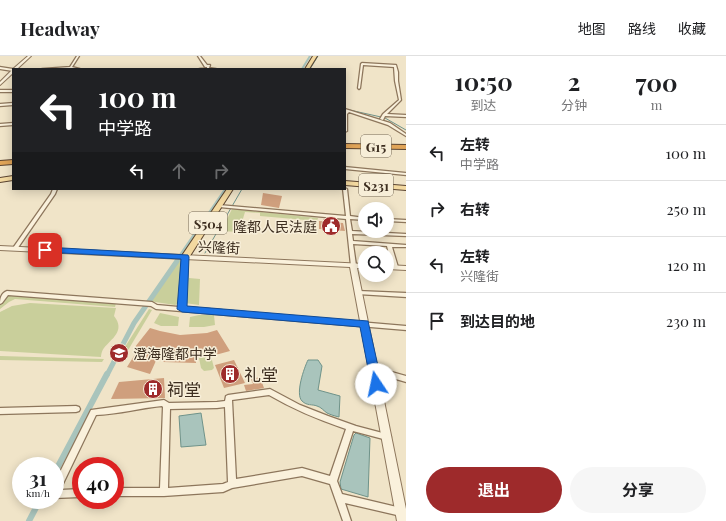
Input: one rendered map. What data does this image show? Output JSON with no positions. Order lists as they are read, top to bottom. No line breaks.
{"streets":{"highway":["G15"],"main road":["S231","S504"],"street":["兴隆街"]},"crossings":[["S504","兴隆街"]],"places":{"public building":["隆都人民法庭"],"school or university":["澄海隆都中学"],"building":["礼堂","祠堂"]},"page":{"header":"Headway","nav":["地图","路线","收藏"],"eta":["10:50","到达","2","分钟","700","m"],"turn":["100 m","中学路"],"list":[{"name":"左转","note":"中学路","value":"100 m"},{"name":"右转","value":"250 m"},{"name":"左转","note":"兴隆街","value":"120 m"},{"name":"到达目的地","value":"230 m"}],"speed":"31 km/h","limit":"40","buttons":["退出","分享"]}}
